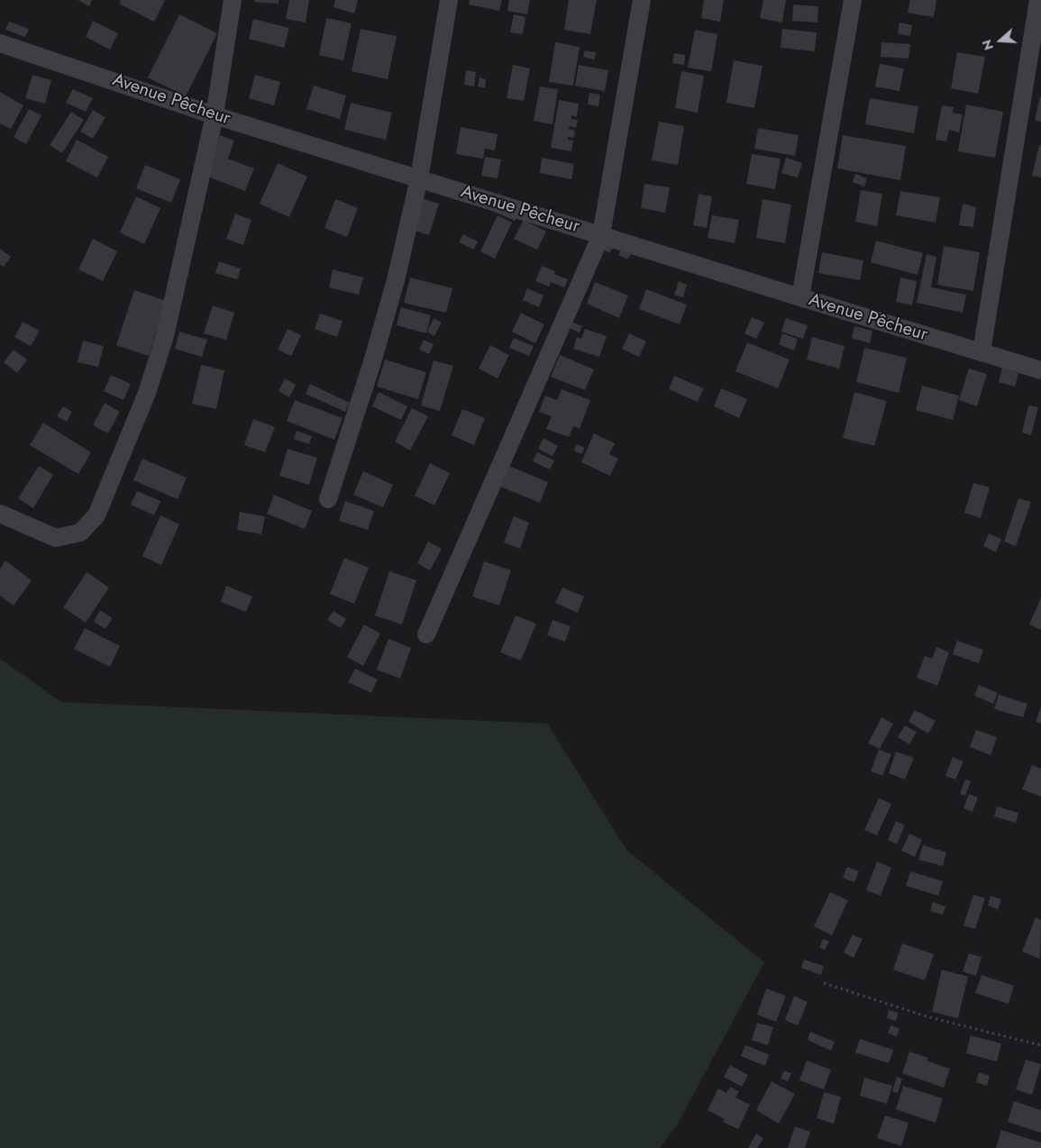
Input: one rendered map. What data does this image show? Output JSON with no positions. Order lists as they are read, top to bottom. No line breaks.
{"streets":{"street":["Avenue Pêcheur"]},"north":"left"}
